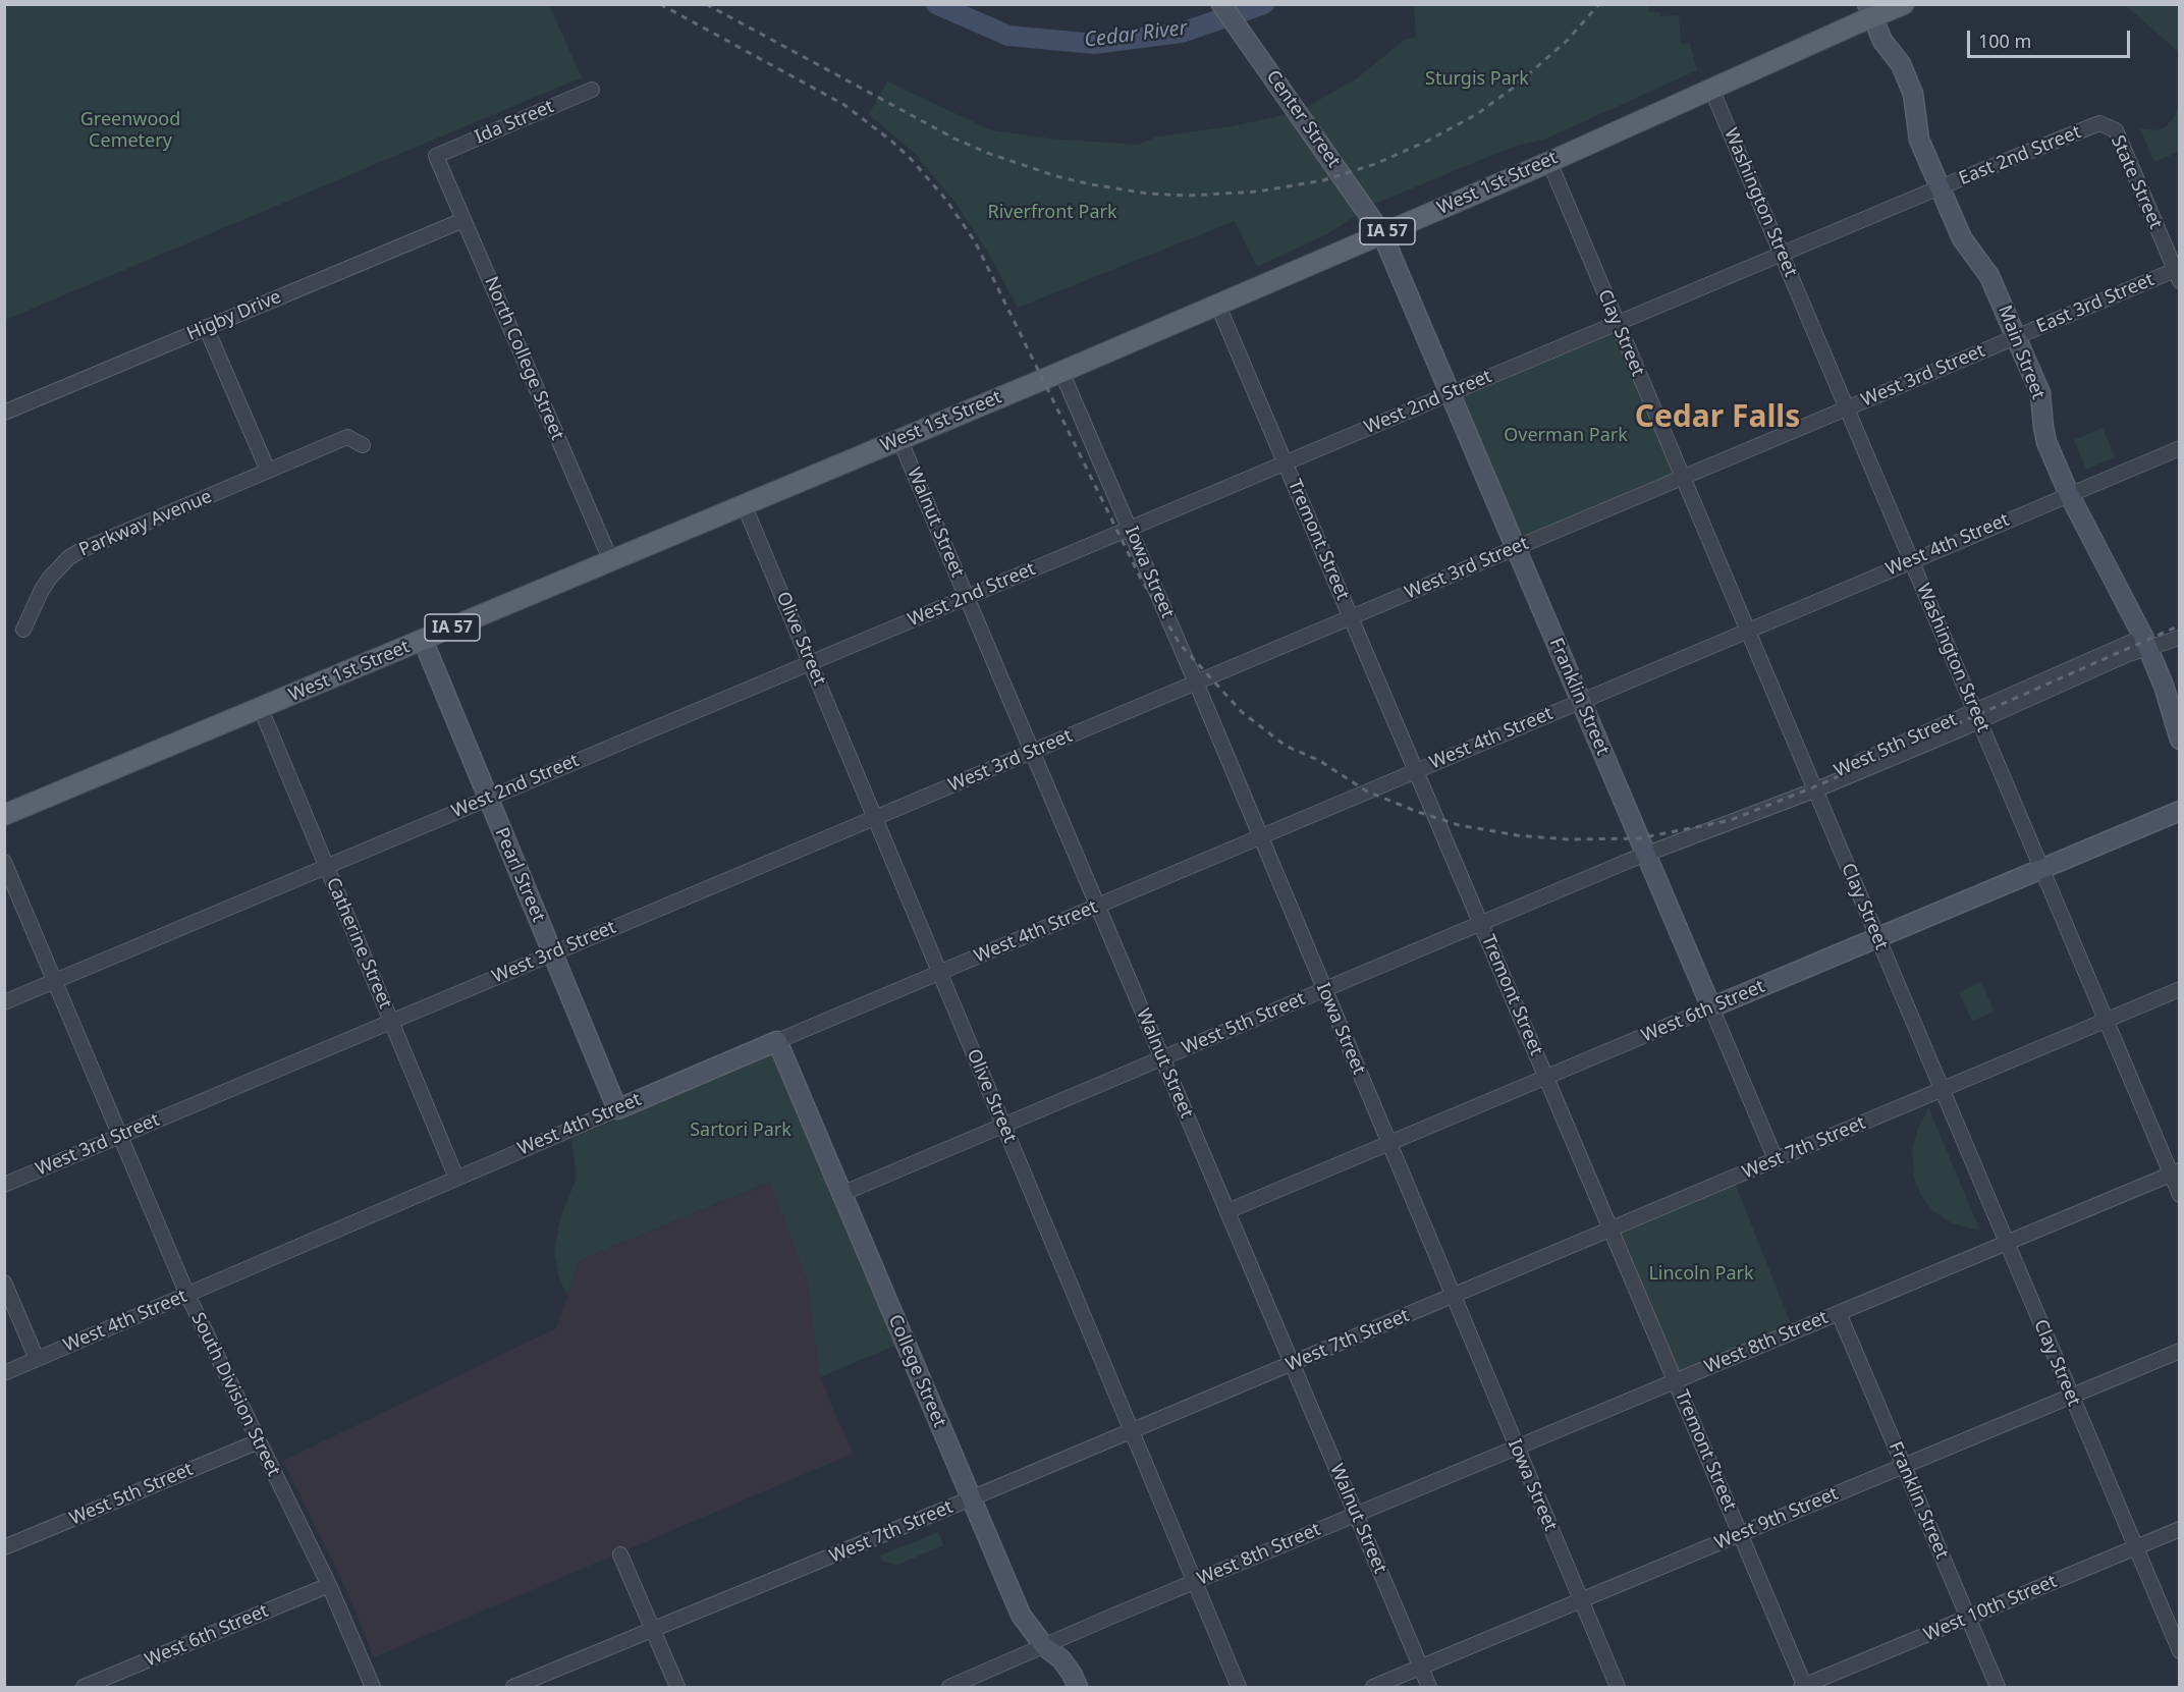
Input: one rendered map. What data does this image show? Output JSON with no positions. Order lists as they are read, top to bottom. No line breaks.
{"streets":{"main road":["West 1st Street","IA 57"],"street":["Center Street","Ida Street","East 2nd Street","State Street","Washington Street","East 3rd Street","Higby Drive","Clay Street","Main Street","North College Street","West 3rd Street","West 2nd Street","Walnut Street","Parkway Avenue","Tremont Street","West 4th Street","Iowa Street","Olive Street","Franklin Street","West 5th Street","Pearl Street","Catherine Street","West 6th Street","West 7th Street","West 8th Street","College Street","South Division Street","West 9th Street","West 10th Street"]},"crossings":[["Center Street","West 1st Street"],["Center Street","Franklin Street"],["Ida Street","North College Street"],["East 2nd Street","State Street"],["East 2nd Street","Main Street"],["East 2nd Street","West 2nd Street"],["State Street","East 3rd Street"],["West 1st Street","Washington Street"],["West 1st Street","Clay Street"],["West 1st Street","Main Street"],["West 1st Street","North College Street"],["West 1st Street","Walnut Street"],["West 1st Street","Tremont Street"],["West 1st Street","Iowa Street"],["West 1st Street","Olive Street"],["West 1st Street","Franklin Street"],["West 1st Street","Pearl Street"],["West 1st Street","Catherine Street"],["Washington Street","West 3rd Street"],["Washington Street","West 2nd Street"],["Washington Street","West 4th Street"],["Washington Street","West 5th Street"],["Washington Street","West 6th Street"],["Washington Street","West 7th Street"],["Washington Street","West 8th Street"],["East 3rd Street","Main Street"],["East 3rd Street","West 3rd Street"],["Higby Drive","North College Street"],["Clay Street","West 3rd Street"],["Clay Street","West 2nd Street"],["Clay Street","West 4th Street"],["Clay Street","West 5th Street"],["Clay Street","West 6th Street"],["Clay Street","West 7th Street"],["Clay Street","West 8th Street"],["Clay Street","West 9th Street"],["Clay Street","West 10th Street"],["Main Street","West 3rd Street"],["Main Street","West 2nd Street"],["Main Street","West 4th Street"],["Main Street","West 5th Street"],["West 3rd Street","Walnut Street"],["West 3rd Street","Tremont Street"],["West 3rd Street","Iowa Street"],["West 3rd Street","Olive Street"],["West 3rd Street","Franklin Street"],["West 3rd Street","Pearl Street"],["West 3rd Street","Catherine Street"],["West 3rd Street","South Division Street"],["West 2nd Street","Walnut Street"],["West 2nd Street","Tremont Street"],["West 2nd Street","Iowa Street"],["West 2nd Street","Olive Street"],["West 2nd Street","Franklin Street"],["West 2nd Street","Pearl Street"],["West 2nd Street","Catherine Street"],["West 2nd Street","South Division Street"],["Walnut Street","West 4th Street"],["Walnut Street","West 5th Street"],["Walnut Street","West 6th Street"],["Walnut Street","West 7th Street"],["Walnut Street","West 8th Street"],["Walnut Street","West 9th Street"],["Tremont Street","West 4th Street"],["Tremont Street","West 5th Street"],["Tremont Street","West 6th Street"],["Tremont Street","West 7th Street"],["Tremont Street","West 8th Street"],["Tremont Street","West 9th Street"],["Tremont Street","West 10th Street"],["West 4th Street","Iowa Street"],["West 4th Street","Olive Street"],["West 4th Street","Franklin Street"],["West 4th Street","Pearl Street"],["West 4th Street","Catherine Street"],["West 4th Street","College Street"],["West 4th Street","South Division Street"],["Iowa Street","West 5th Street"],["Iowa Street","West 6th Street"],["Iowa Street","West 7th Street"],["Iowa Street","West 8th Street"],["Iowa Street","West 9th Street"],["Olive Street","West 5th Street"],["Olive Street","West 7th Street"],["Olive Street","West 8th Street"],["Franklin Street","West 5th Street"],["Franklin Street","West 6th Street"],["Franklin Street","West 7th Street"],["Franklin Street","West 8th Street"],["Franklin Street","West 9th Street"],["Franklin Street","West 10th Street"],["West 5th Street","College Street"],["West 5th Street","South Division Street"],["West 6th Street","South Division Street"],["West 7th Street","College Street"],["West 8th Street","College Street"]],"districts":["Cedar Falls"],"water":["Cedar River"],"parks":["Sturgis Park","Greenwood Cemetery","Riverfront Park","Overman Park","Sartori Park","Lincoln Park"],"scale_bar":"100 m"}
